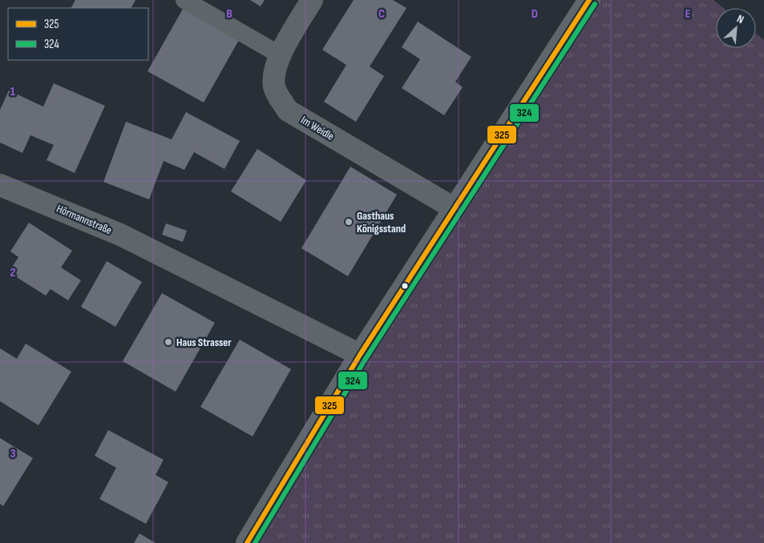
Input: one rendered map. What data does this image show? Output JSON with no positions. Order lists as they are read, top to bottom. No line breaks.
{"streets":{"street":["Im Weidle","Hörmannstraße"]},"places":["Gasthaus Königsstand","Haus Strasser"],"lines":["transit line 325","transit line 324"],"legend":["325","324"],"north":"top right","grid":{"columns":["B","C","D","E"],"rows":["1","2","3"]}}
